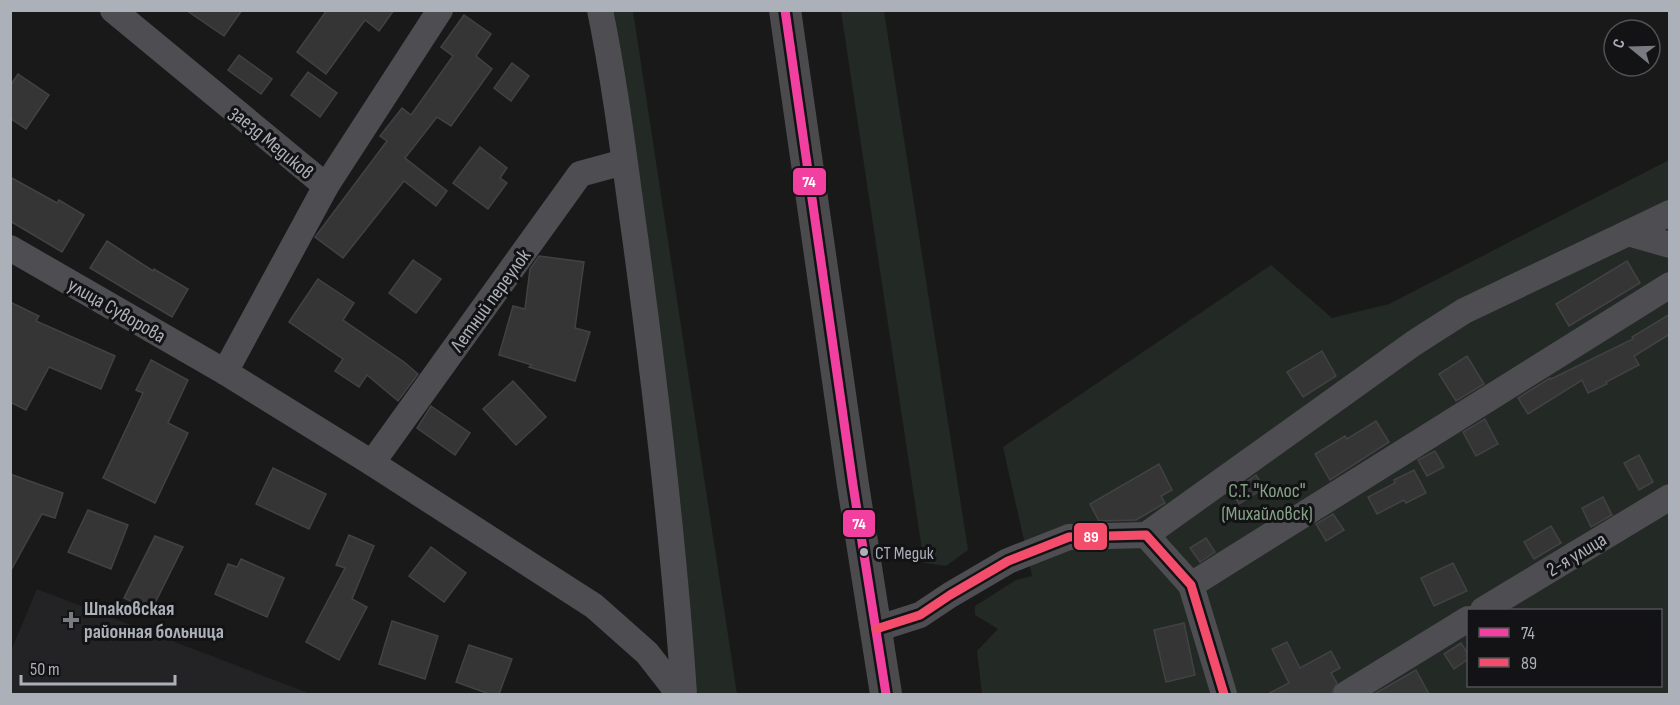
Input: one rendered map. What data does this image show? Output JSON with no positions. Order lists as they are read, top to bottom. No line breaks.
{"streets":{"street":["заезд Медиков","Летний переулок","улица Суворова","2-я улица"]},"crossings":[["Летний переулок","улица Суворова"]],"parks":["С.Т. \"Колос\" (Михайловск)"],"places":{"other":["СТ Медик"],"health":["Шпаковская районная больница"]},"lines":["transit line 74","transit line 89"],"legend":["74","89"],"scale_bar":"50 m","north":"left"}
